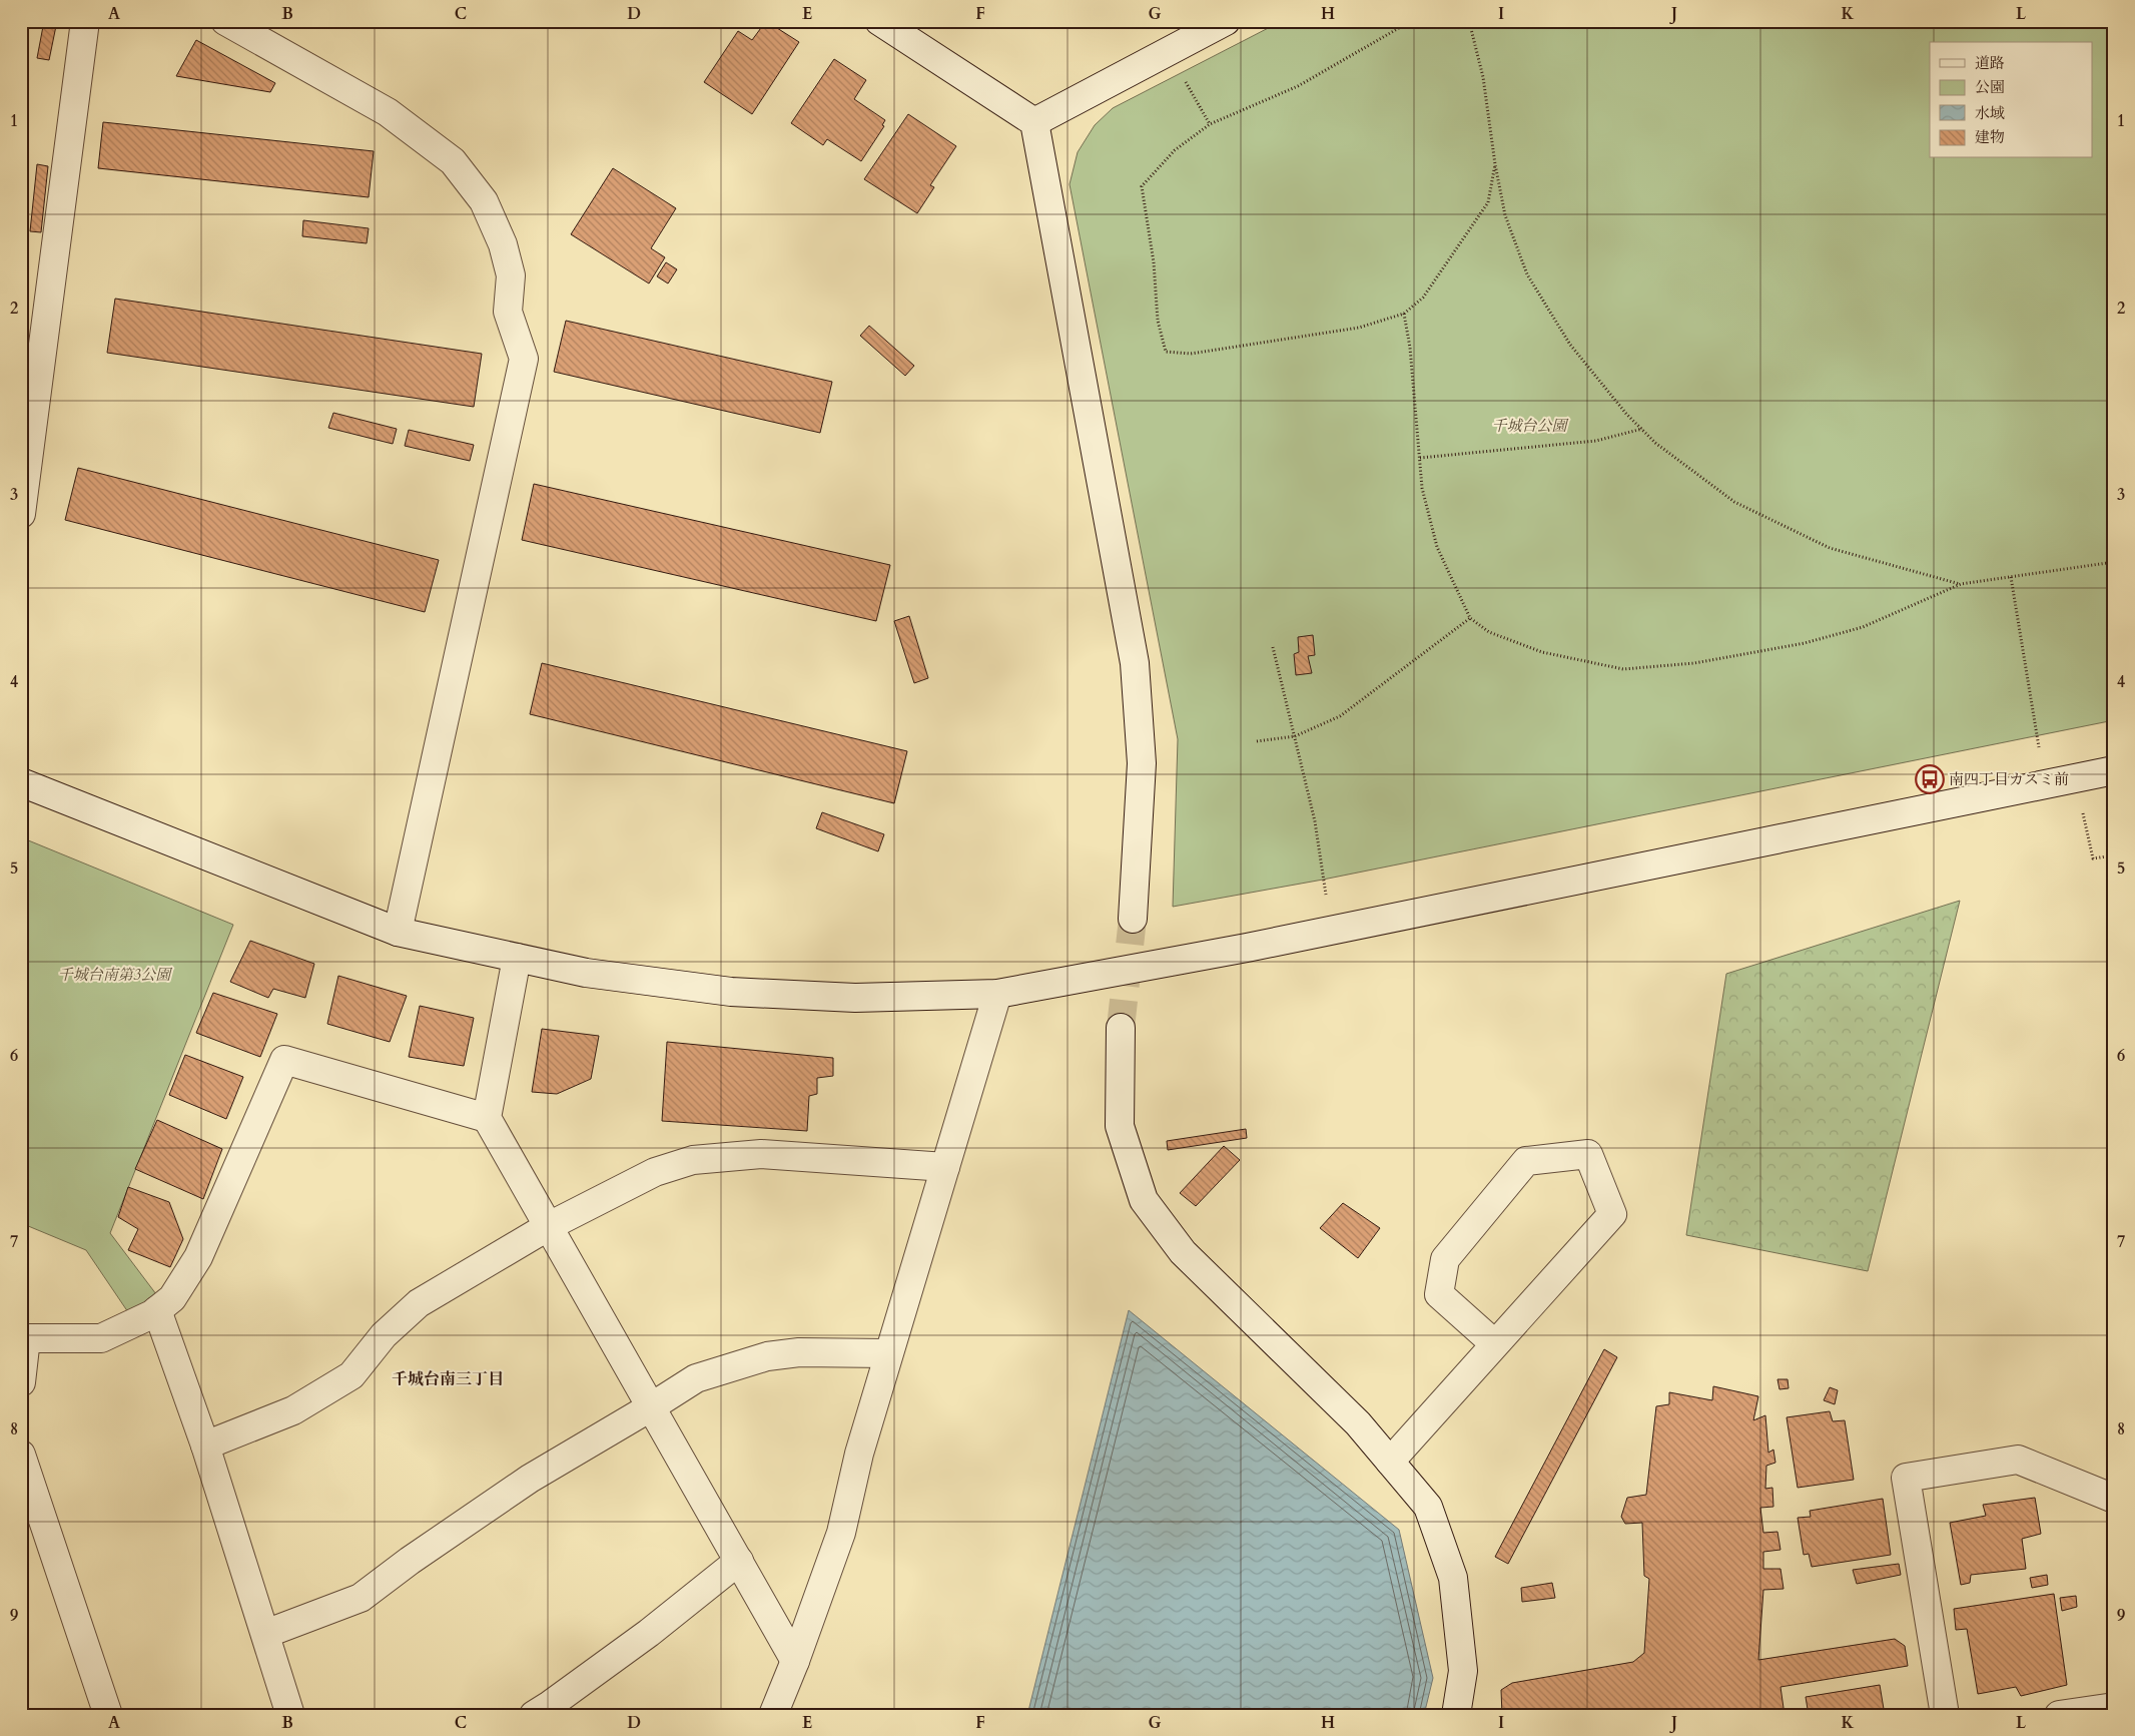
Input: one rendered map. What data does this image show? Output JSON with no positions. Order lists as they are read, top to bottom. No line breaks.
{"districts":["千城台南三丁目"],"parks":["千城台公園","千城台南第3公園"],"places":{"bus stop":["南四丁目カスミ前"]},"legend":["道路","公園","水域","建物"],"grid":{"columns":["A","B","C","D","E","F","G","H","I","J","K","L"],"rows":["1","2","3","4","5","6","7","8","9"]}}
